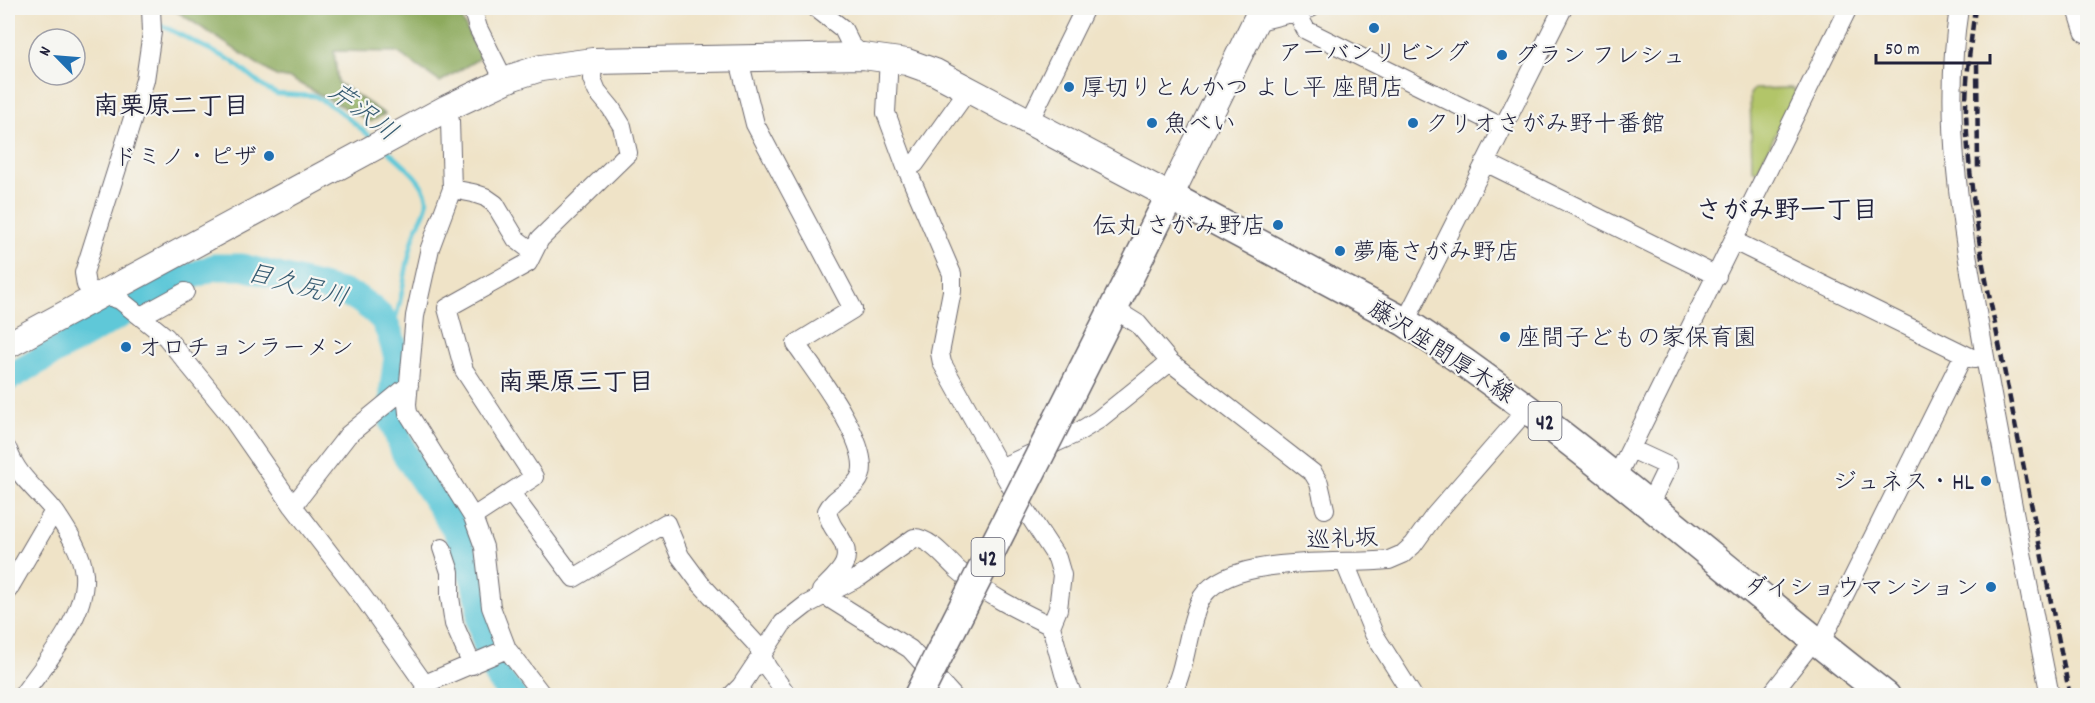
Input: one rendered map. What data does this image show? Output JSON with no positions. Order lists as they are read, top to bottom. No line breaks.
{"streets":{"main road":["藤沢座間厚木線","42"],"street":["巡礼坂"]},"crossings":[["藤沢座間厚木線","42"],["藤沢座間厚木線","巡礼坂"]],"districts":["南栗原二丁目","さがみ野一丁目","南栗原三丁目"],"water":["芹沢川","目久尻川"],"places":["アーバンリビング","グラン フレシュ","厚切りとんかつ よし平 座間店","魚べい","クリオさがみ野十番館","ドミノ・ピザ","伝丸 さがみ野店","夢庵さがみ野店","座間子どもの家保育園","オロチョンラーメン","ジュネス・HL","ダイショウマンション"],"scale_bar":"50 m","north":"top left"}
